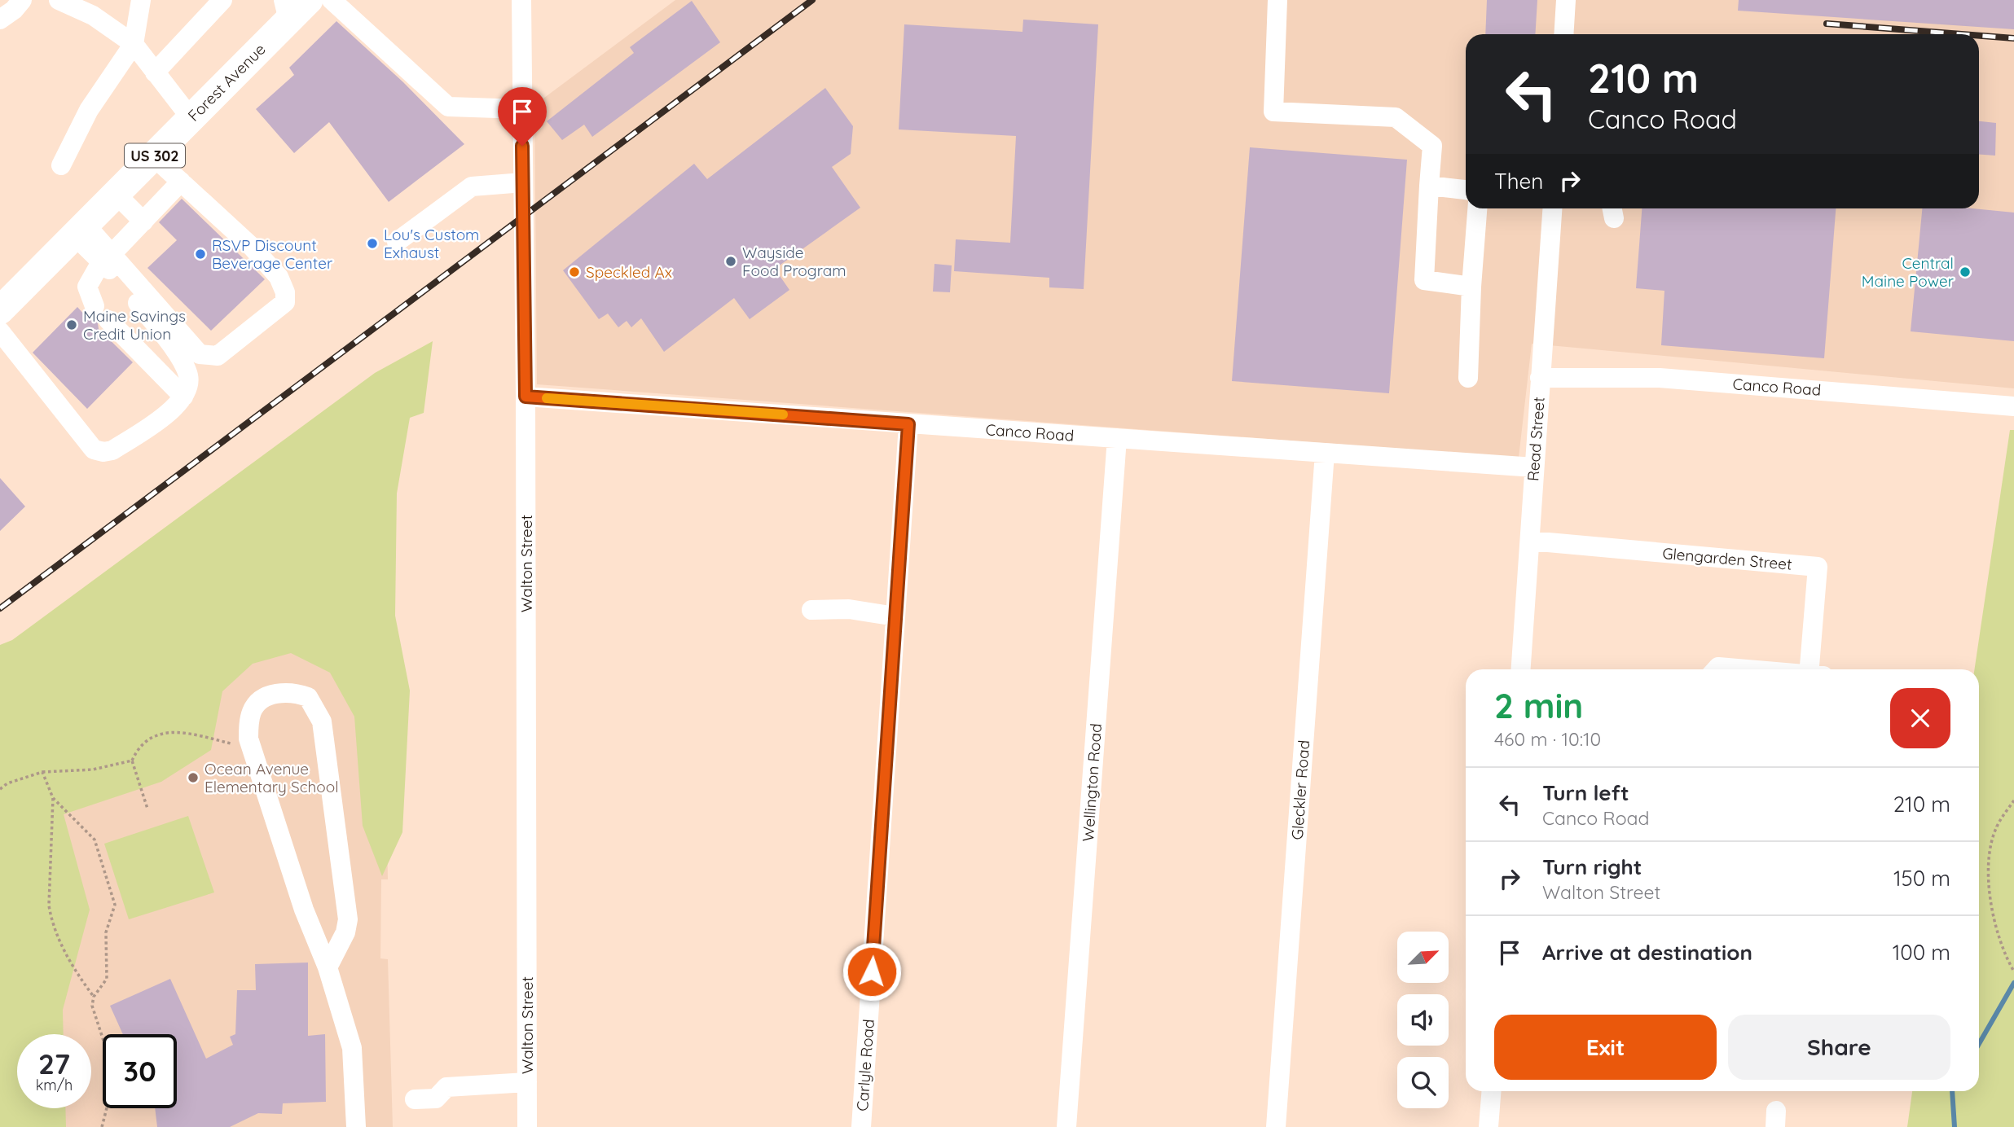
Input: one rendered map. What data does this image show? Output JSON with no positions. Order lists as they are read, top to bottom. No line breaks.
{"streets":{"highway":["Forest Avenue","US 302"],"street":["Canco Road","Read Street","Glengarden Street","Walton Street","Wellington Road","Gleckler Road","Carlyle Road"]},"crossings":[["Canco Road","Read Street"],["Canco Road","Walton Street"],["Canco Road","Wellington Road"],["Canco Road","Gleckler Road"],["Canco Road","Carlyle Road"],["Read Street","Glengarden Street"]],"places":["Lou's Custom Exhaust","RSVP Discount Beverage Center","Wayside Food Program","Speckled Ax","Central Maine Power","Maine Savings Credit Union","Ocean Avenue Elementary School"],"north":"top right","page":{"turn":["210 m","Canco Road"],"then":"Then","heading":["2 min","460 m · 10:10"],"list":[{"name":"Turn left","note":"Canco Road","value":"210 m"},{"name":"Turn right","note":"Walton Street","value":"150 m"},{"name":"Arrive at destination","value":"100 m"}],"buttons":["Exit","Share"],"speed":"27 km/h","limit":"30"}}
